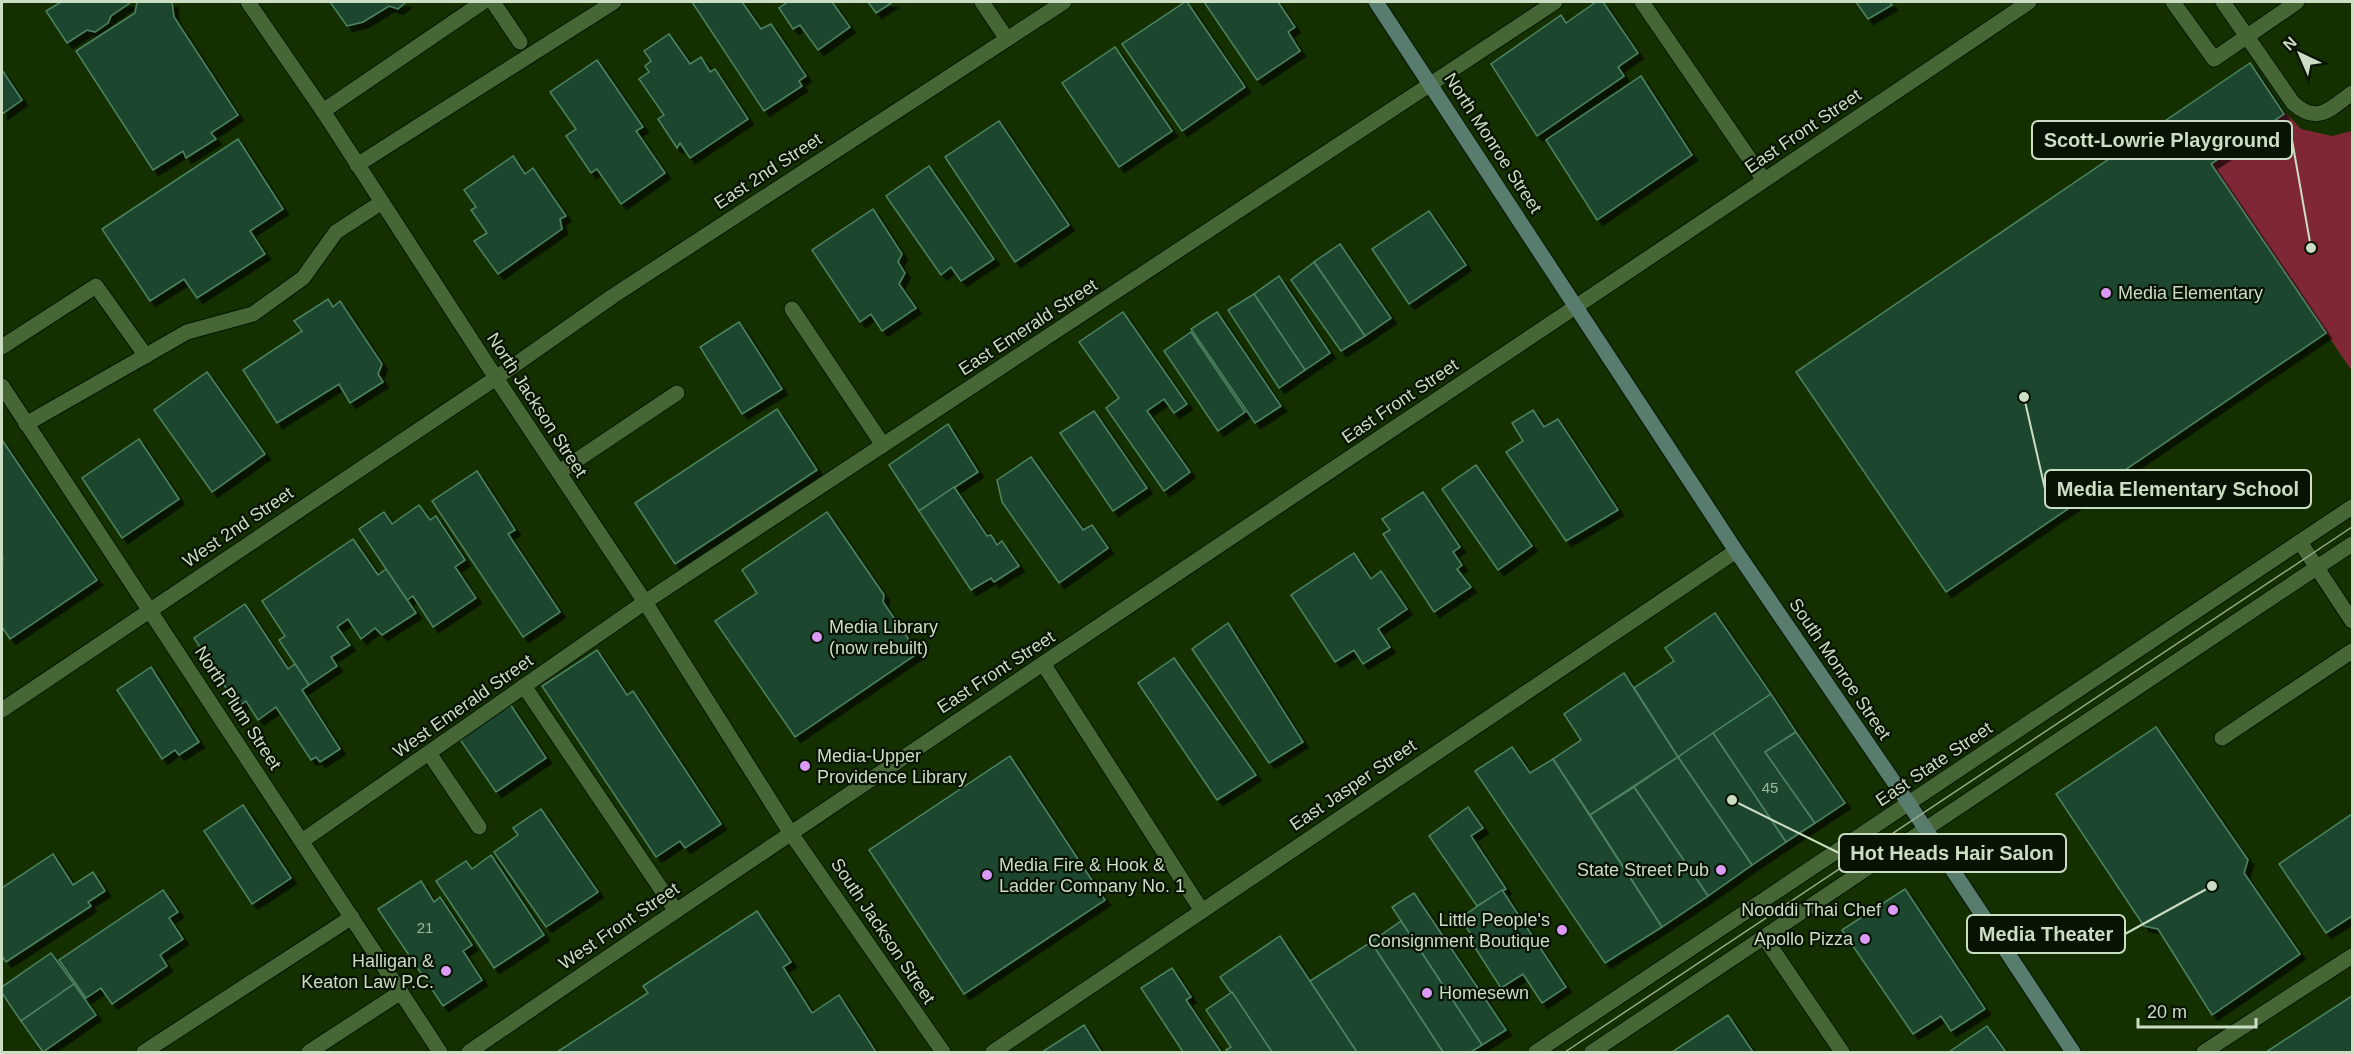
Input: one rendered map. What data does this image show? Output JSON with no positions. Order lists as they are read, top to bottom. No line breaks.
{"streets":{"main road":["North Monroe Street","South Monroe Street"],"street":["East Front Street","East 2nd Street","East Emerald Street","North Jackson Street","West 2nd Street","West Emerald Street","North Plum Street","East State Street","East Jasper Street","West Front Street","South Jackson Street"]},"crossings":[["East Front Street","North Monroe Street"],["East Front Street","North Jackson Street"],["East Front Street","South Monroe Street"],["East Front Street","West Front Street"],["East Front Street","South Jackson Street"],["North Monroe Street","East Emerald Street"],["North Monroe Street","South Monroe Street"],["East 2nd Street","North Jackson Street"],["East 2nd Street","West 2nd Street"],["East Emerald Street","North Jackson Street"],["East Emerald Street","West Emerald Street"],["North Jackson Street","West 2nd Street"],["North Jackson Street","West Emerald Street"],["North Jackson Street","West Front Street"],["North Jackson Street","South Jackson Street"],["West 2nd Street","North Plum Street"],["South Monroe Street","East State Street"],["South Monroe Street","East Jasper Street"],["West Emerald Street","North Plum Street"],["West Front Street","South Jackson Street"]],"places":["Scott-Lowrie Playground","Media Elementary","Media Elementary School","Media Library (now rebuilt)","Media-Upper Providence Library","Hot Heads Hair Salon","State Street Pub","Media Fire & Hook & Ladder Company No. 1","Media Theater","Nooddi Thai Chef","Little People's Consignment Boutique","Apollo Pizza","Halligan & Keaton Law P.C.","Homesewn"],"house_numbers":["45","21"],"scale_bar":"20 m","north":"top left"}
